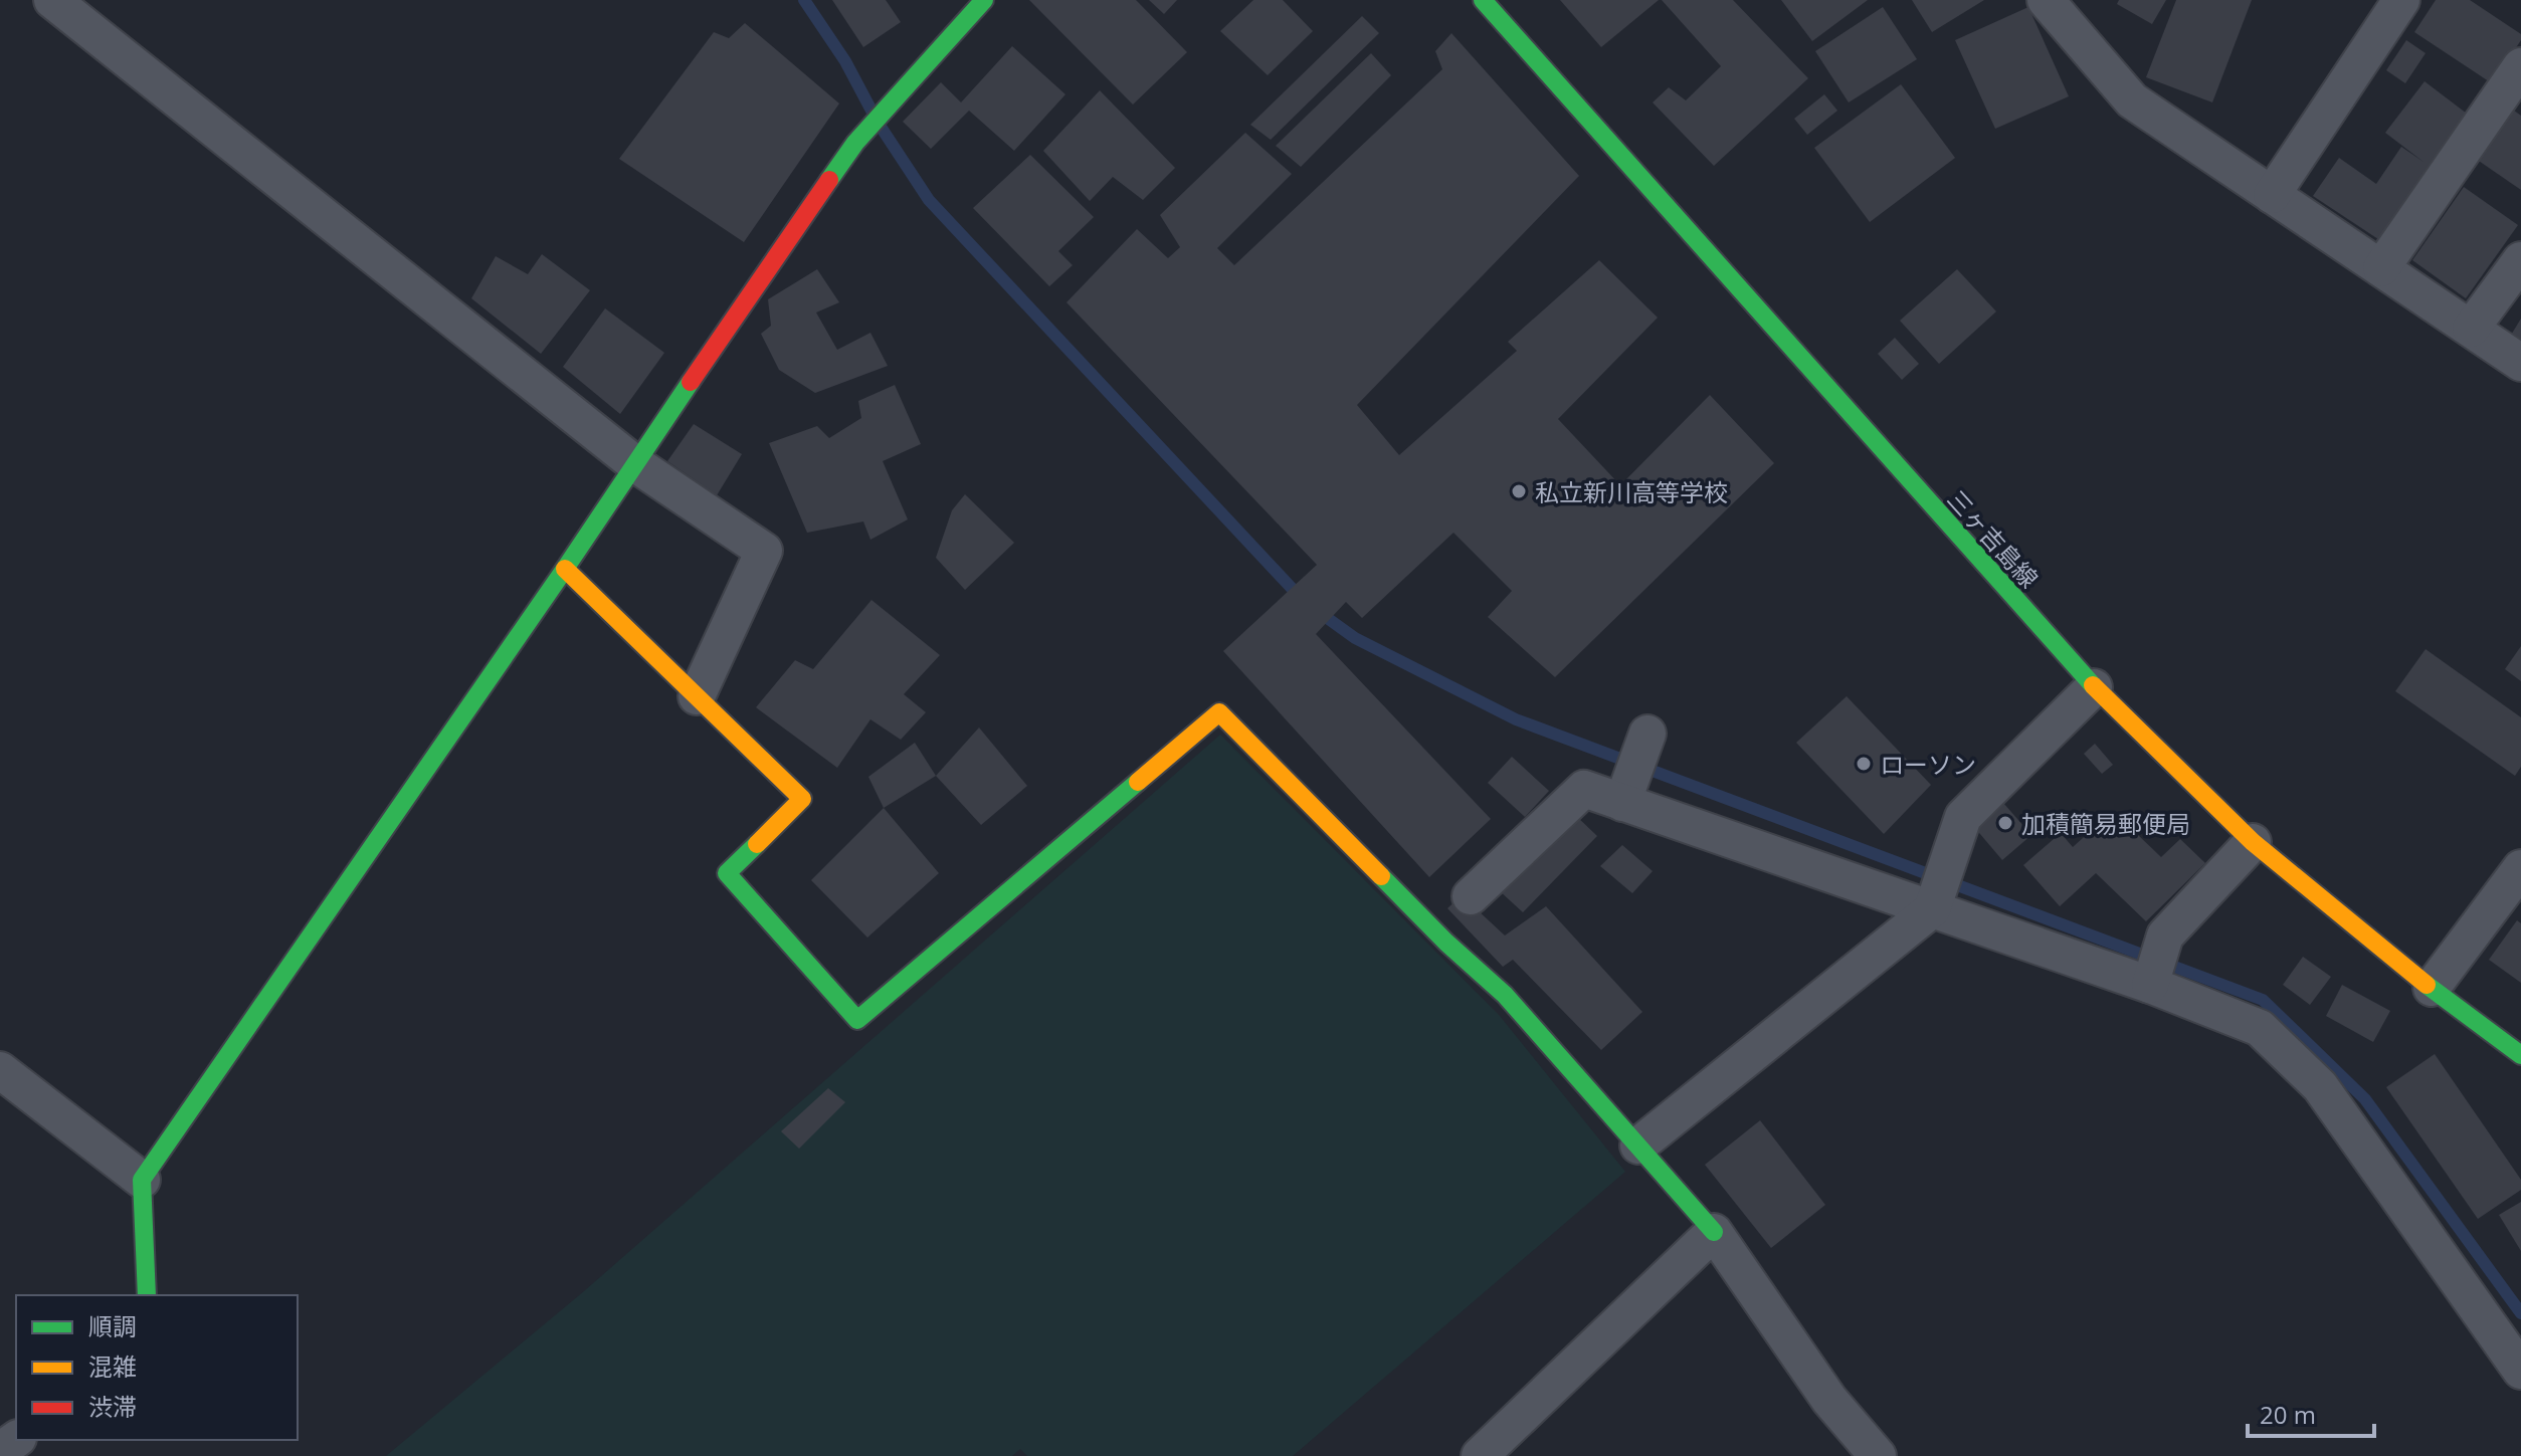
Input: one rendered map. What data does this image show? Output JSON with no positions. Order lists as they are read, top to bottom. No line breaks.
{"streets":{"street":["三ヶ吉島線"]},"places":["私立新川高等学校","ローソン","加積簡易郵便局"],"legend":["順調","混雑","渋滞"],"scale_bar":"20 m"}
